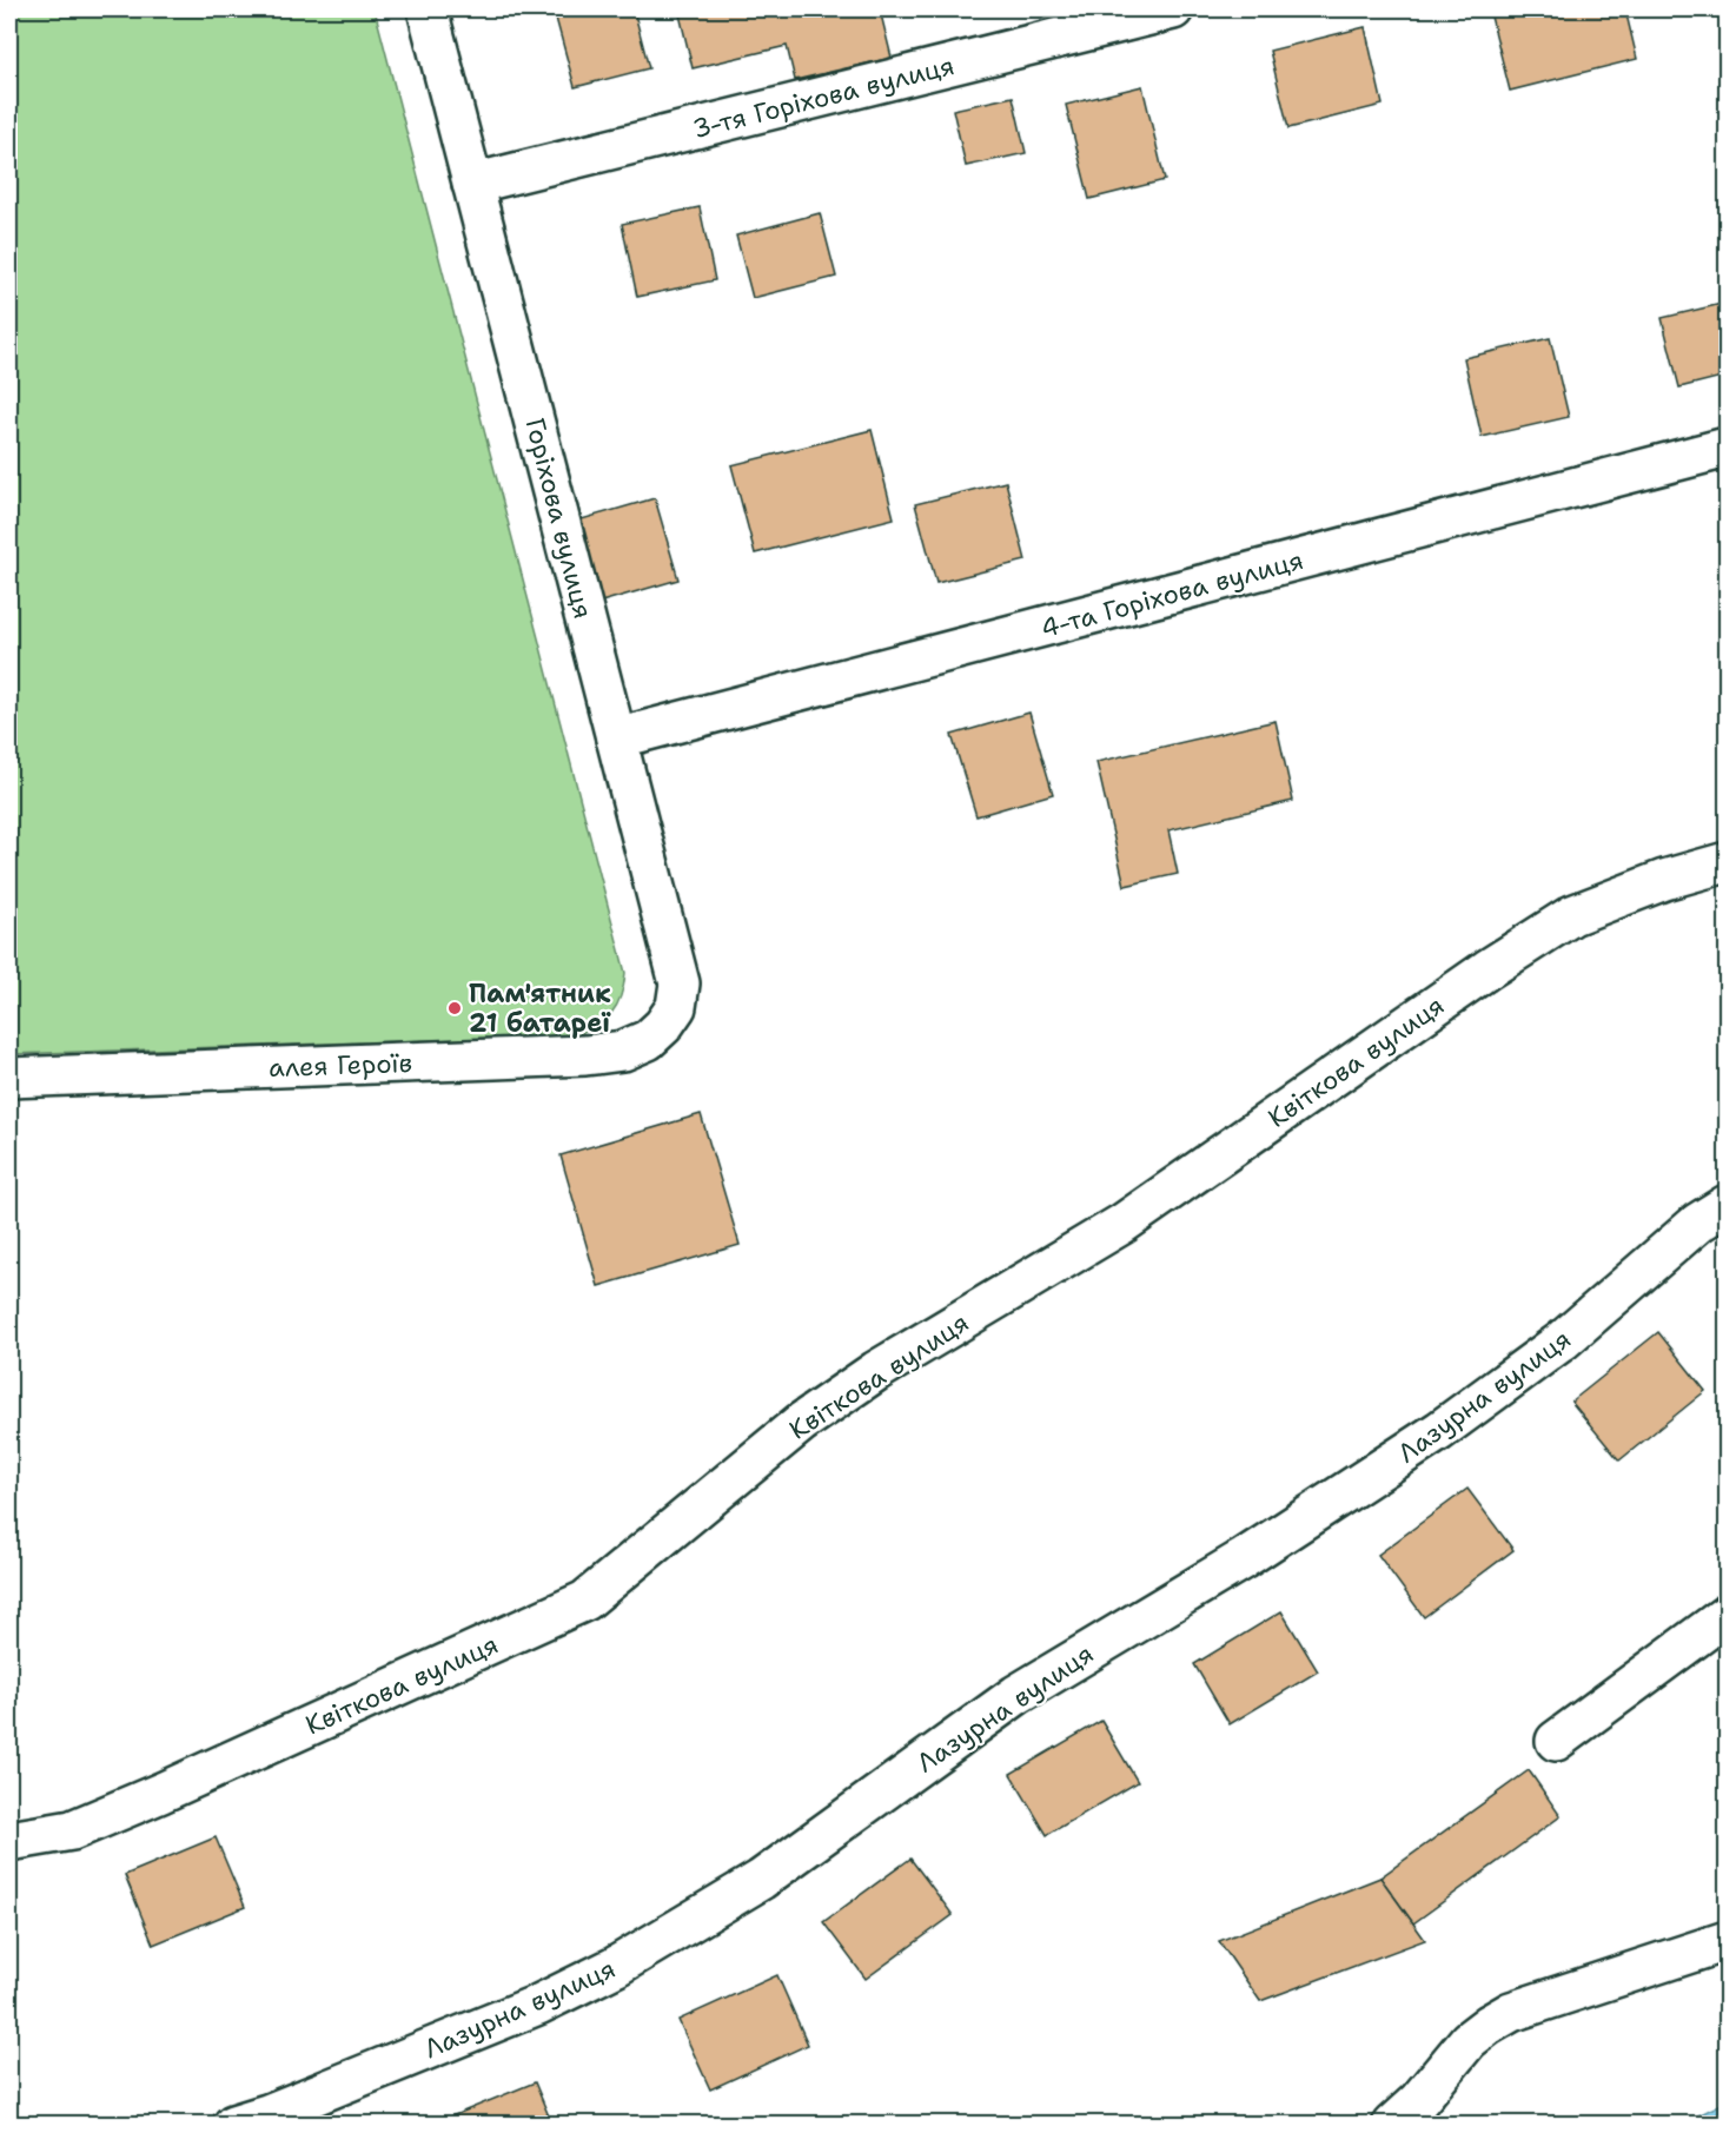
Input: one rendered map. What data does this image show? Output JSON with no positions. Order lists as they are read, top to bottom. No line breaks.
{"streets":{"street":["3-тя Горіхова вулиця","Горіхова вулиця","4-та Горіхова вулиця","Квіткова вулиця","алея Героїв","Лазурна вулиця"]},"crossings":[["3-тя Горіхова вулиця","Горіхова вулиця"],["Горіхова вулиця","4-та Горіхова вулиця"],["Горіхова вулиця","алея Героїв"]],"places":["Пам'ятник 21 батареї"]}
